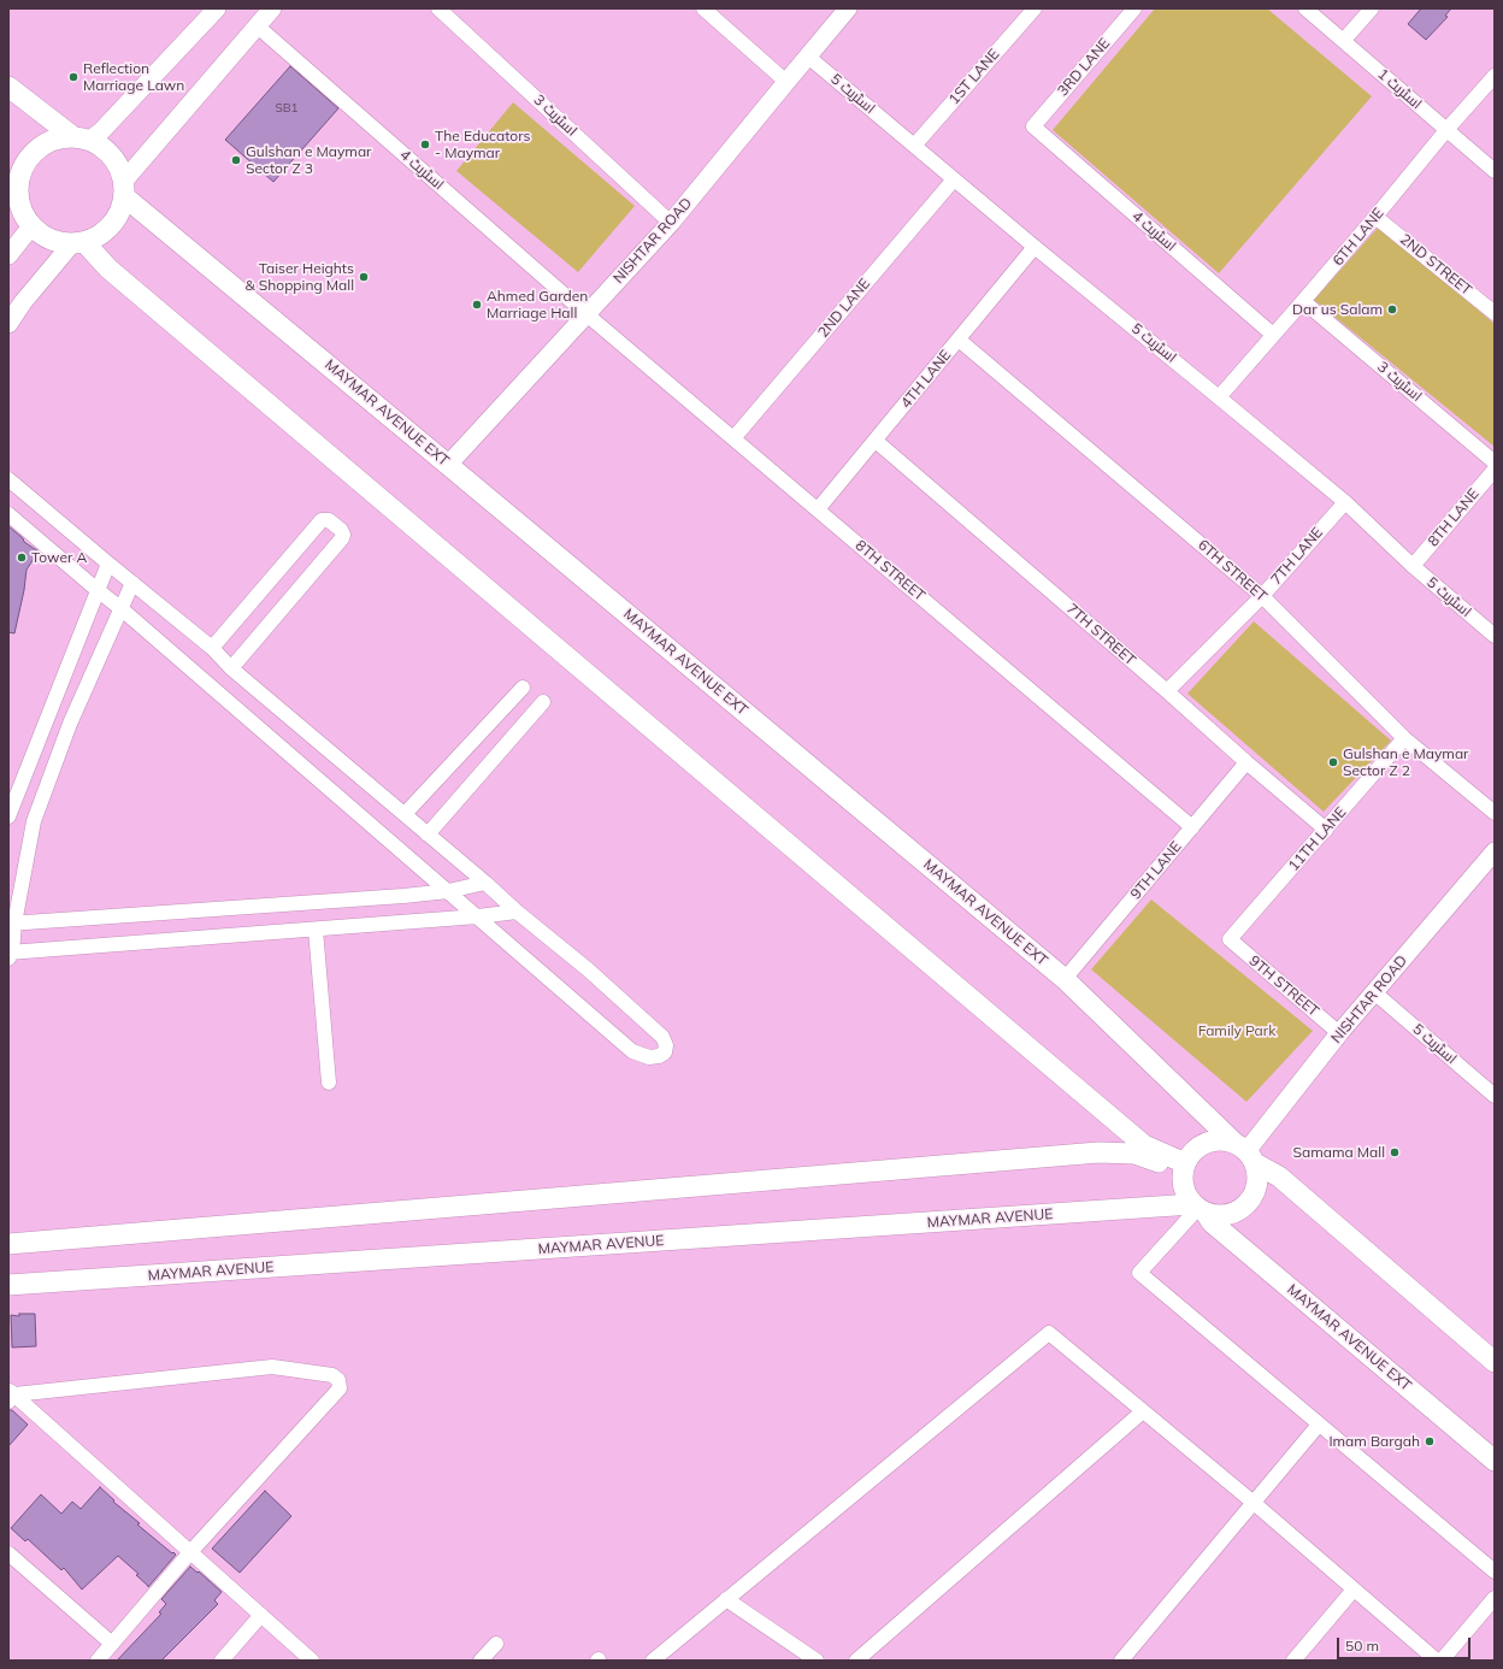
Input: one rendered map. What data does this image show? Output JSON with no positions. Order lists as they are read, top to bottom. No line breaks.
{"streets":{"main road":["MAYMAR AVENUE EXT","MAYMAR AVENUE"],"street":["3RD LANE","1ST LANE","اسٹریٹ 1","اسٹریٹ 5","اسٹریٹ 3","اسٹریٹ 4","6TH LANE","NISHTAR ROAD","2ND STREET","2ND LANE","4TH LANE","8TH LANE","7TH LANE","8TH STREET","6TH STREET","7TH STREET","11TH LANE","9TH LANE","9TH STREET"]},"crossings":[["3RD LANE","اسٹریٹ 4"],["1ST LANE","اسٹریٹ 5"],["اسٹریٹ 1","6TH LANE"],["اسٹریٹ 5","6TH LANE"],["اسٹریٹ 5","NISHTAR ROAD"],["اسٹریٹ 5","2ND LANE"],["اسٹریٹ 5","4TH LANE"],["اسٹریٹ 5","8TH LANE"],["اسٹریٹ 5","7TH LANE"],["اسٹریٹ 3","6TH LANE"],["اسٹریٹ 3","NISHTAR ROAD"],["اسٹریٹ 4","6TH LANE"],["اسٹریٹ 4","NISHTAR ROAD"],["اسٹریٹ 4","8TH STREET"],["6TH LANE","2ND STREET"],["NISHTAR ROAD","MAYMAR AVENUE EXT"],["NISHTAR ROAD","8TH STREET"],["NISHTAR ROAD","9TH STREET"],["NISHTAR ROAD","MAYMAR AVENUE"],["2ND LANE","8TH STREET"],["4TH LANE","8TH STREET"],["4TH LANE","6TH STREET"],["4TH LANE","7TH STREET"],["MAYMAR AVENUE EXT","9TH LANE"],["MAYMAR AVENUE EXT","MAYMAR AVENUE"],["7TH LANE","6TH STREET"],["7TH LANE","7TH STREET"],["8TH STREET","9TH LANE"],["6TH STREET","11TH LANE"],["7TH STREET","11TH LANE"],["7TH STREET","9TH LANE"],["11TH LANE","9TH STREET"]],"parks":["Family Park"],"places":["Reflection Marriage Lawn","The Educators - Maymar","Gulshan e Maymar Sector Z 3","Taiser Heights & Shopping Mall","Ahmed Garden Marriage Hall","Dar us Salam","Tower A","Gulshan e Maymar Sector Z 2","Samama Mall","Imam Bargah"],"house_numbers":["SB1"],"scale_bar":"50 m"}
